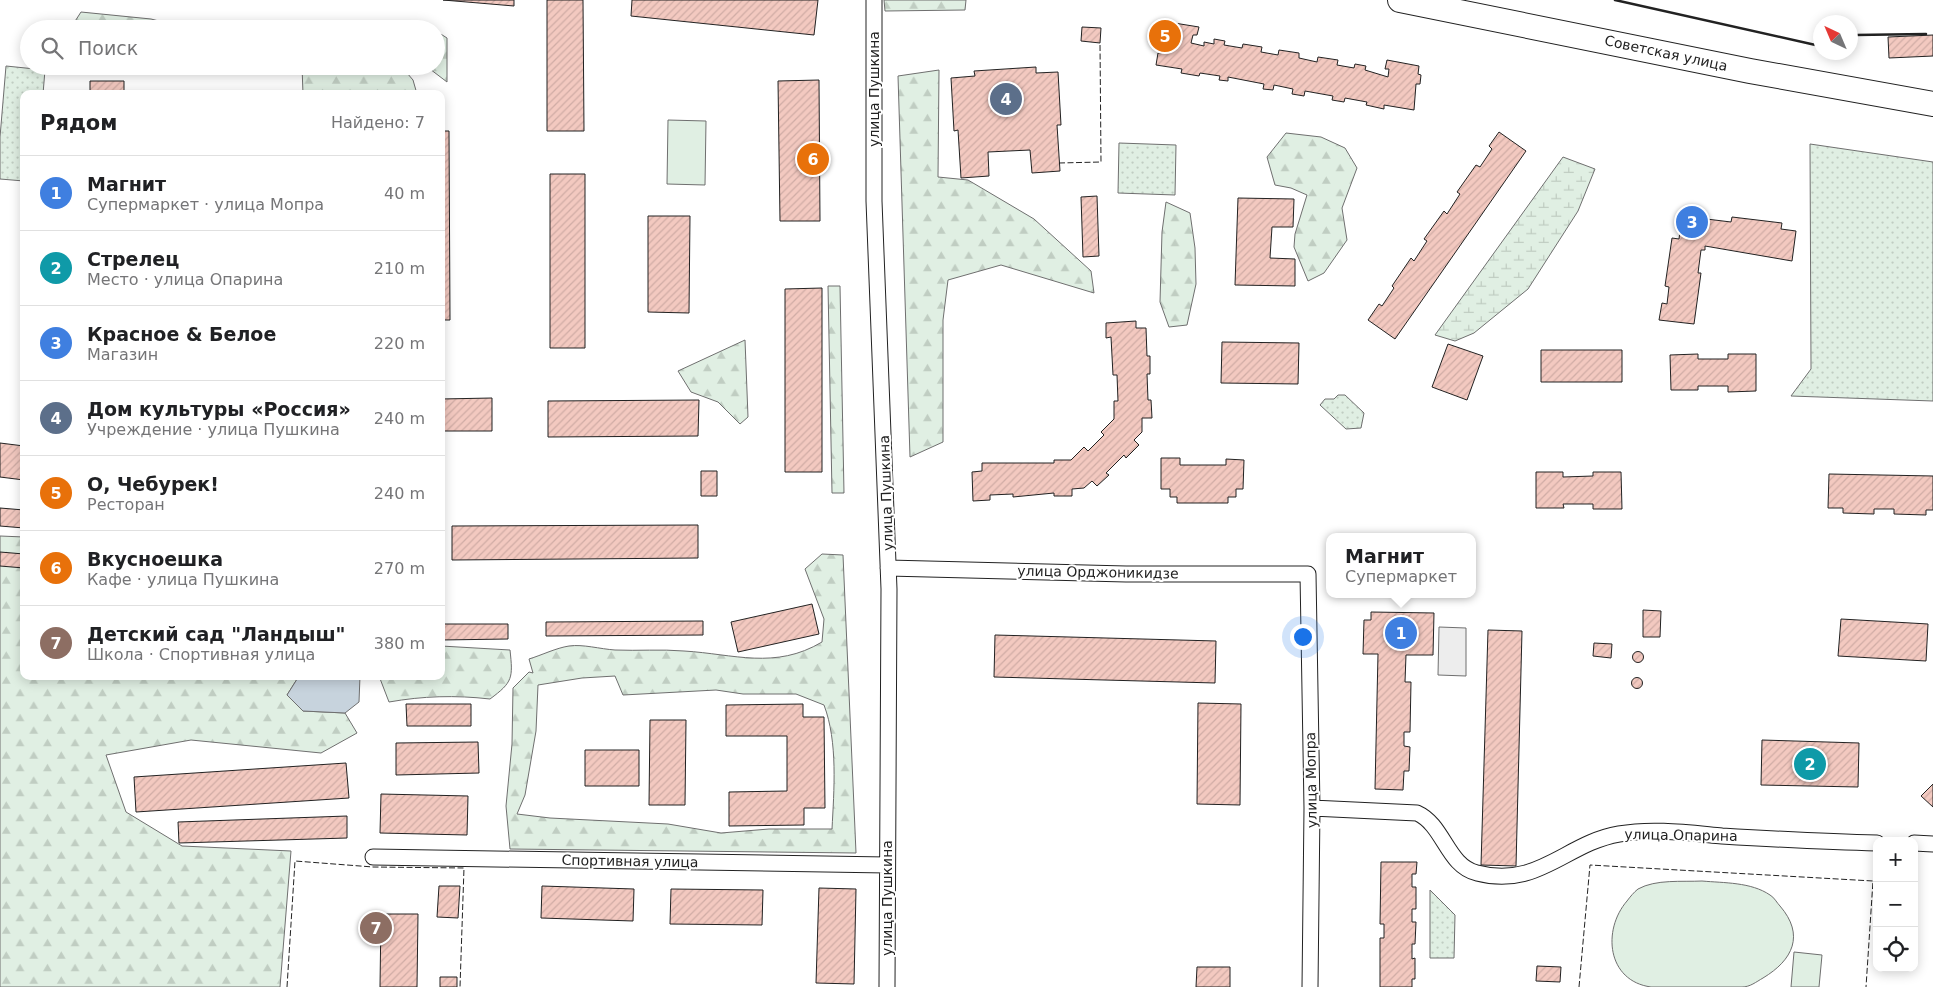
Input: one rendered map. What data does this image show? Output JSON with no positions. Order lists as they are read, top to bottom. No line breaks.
{"streets":{"main road":["Советская улица"],"street":["улица Пушкина","улица Орджоникидзе","улица Мопра","улица Опарина","Спортивная улица"]},"crossings":[["улица Пушкина","улица Орджоникидзе"],["улица Пушкина","Спортивная улица"],["улица Орджоникидзе","улица Мопра"],["улица Мопра","улица Опарина"]],"north":"top left","page":{"pins":["5","4","6","3","1","2","7"],"search":"Поиск","heading":["Рядом","Найдено: 7"],"list":[{"mark":"1","name":"Магнит","note":"Супермаркет · улица Мопра","value":"40 m"},{"mark":"2","name":"Стрелец","note":"Место · улица Опарина","value":"210 m"},{"mark":"3","name":"Красное & Белое","note":"Магазин","value":"220 m"},{"mark":"4","name":"Дом культуры «Россия»","note":"Учреждение · улица Пушкина","value":"240 m"},{"mark":"5","name":"О, Чебурек!","note":"Ресторан","value":"240 m"},{"mark":"6","name":"Вкусноешка","note":"Кафе · улица Пушкина","value":"270 m"},{"mark":"7","name":"Детский сад \"Ландыш\"","note":"Школа · Спортивная улица","value":"380 m"}],"popup":["Магнит","Супермаркет"],"map_buttons":["+","−"]}}
